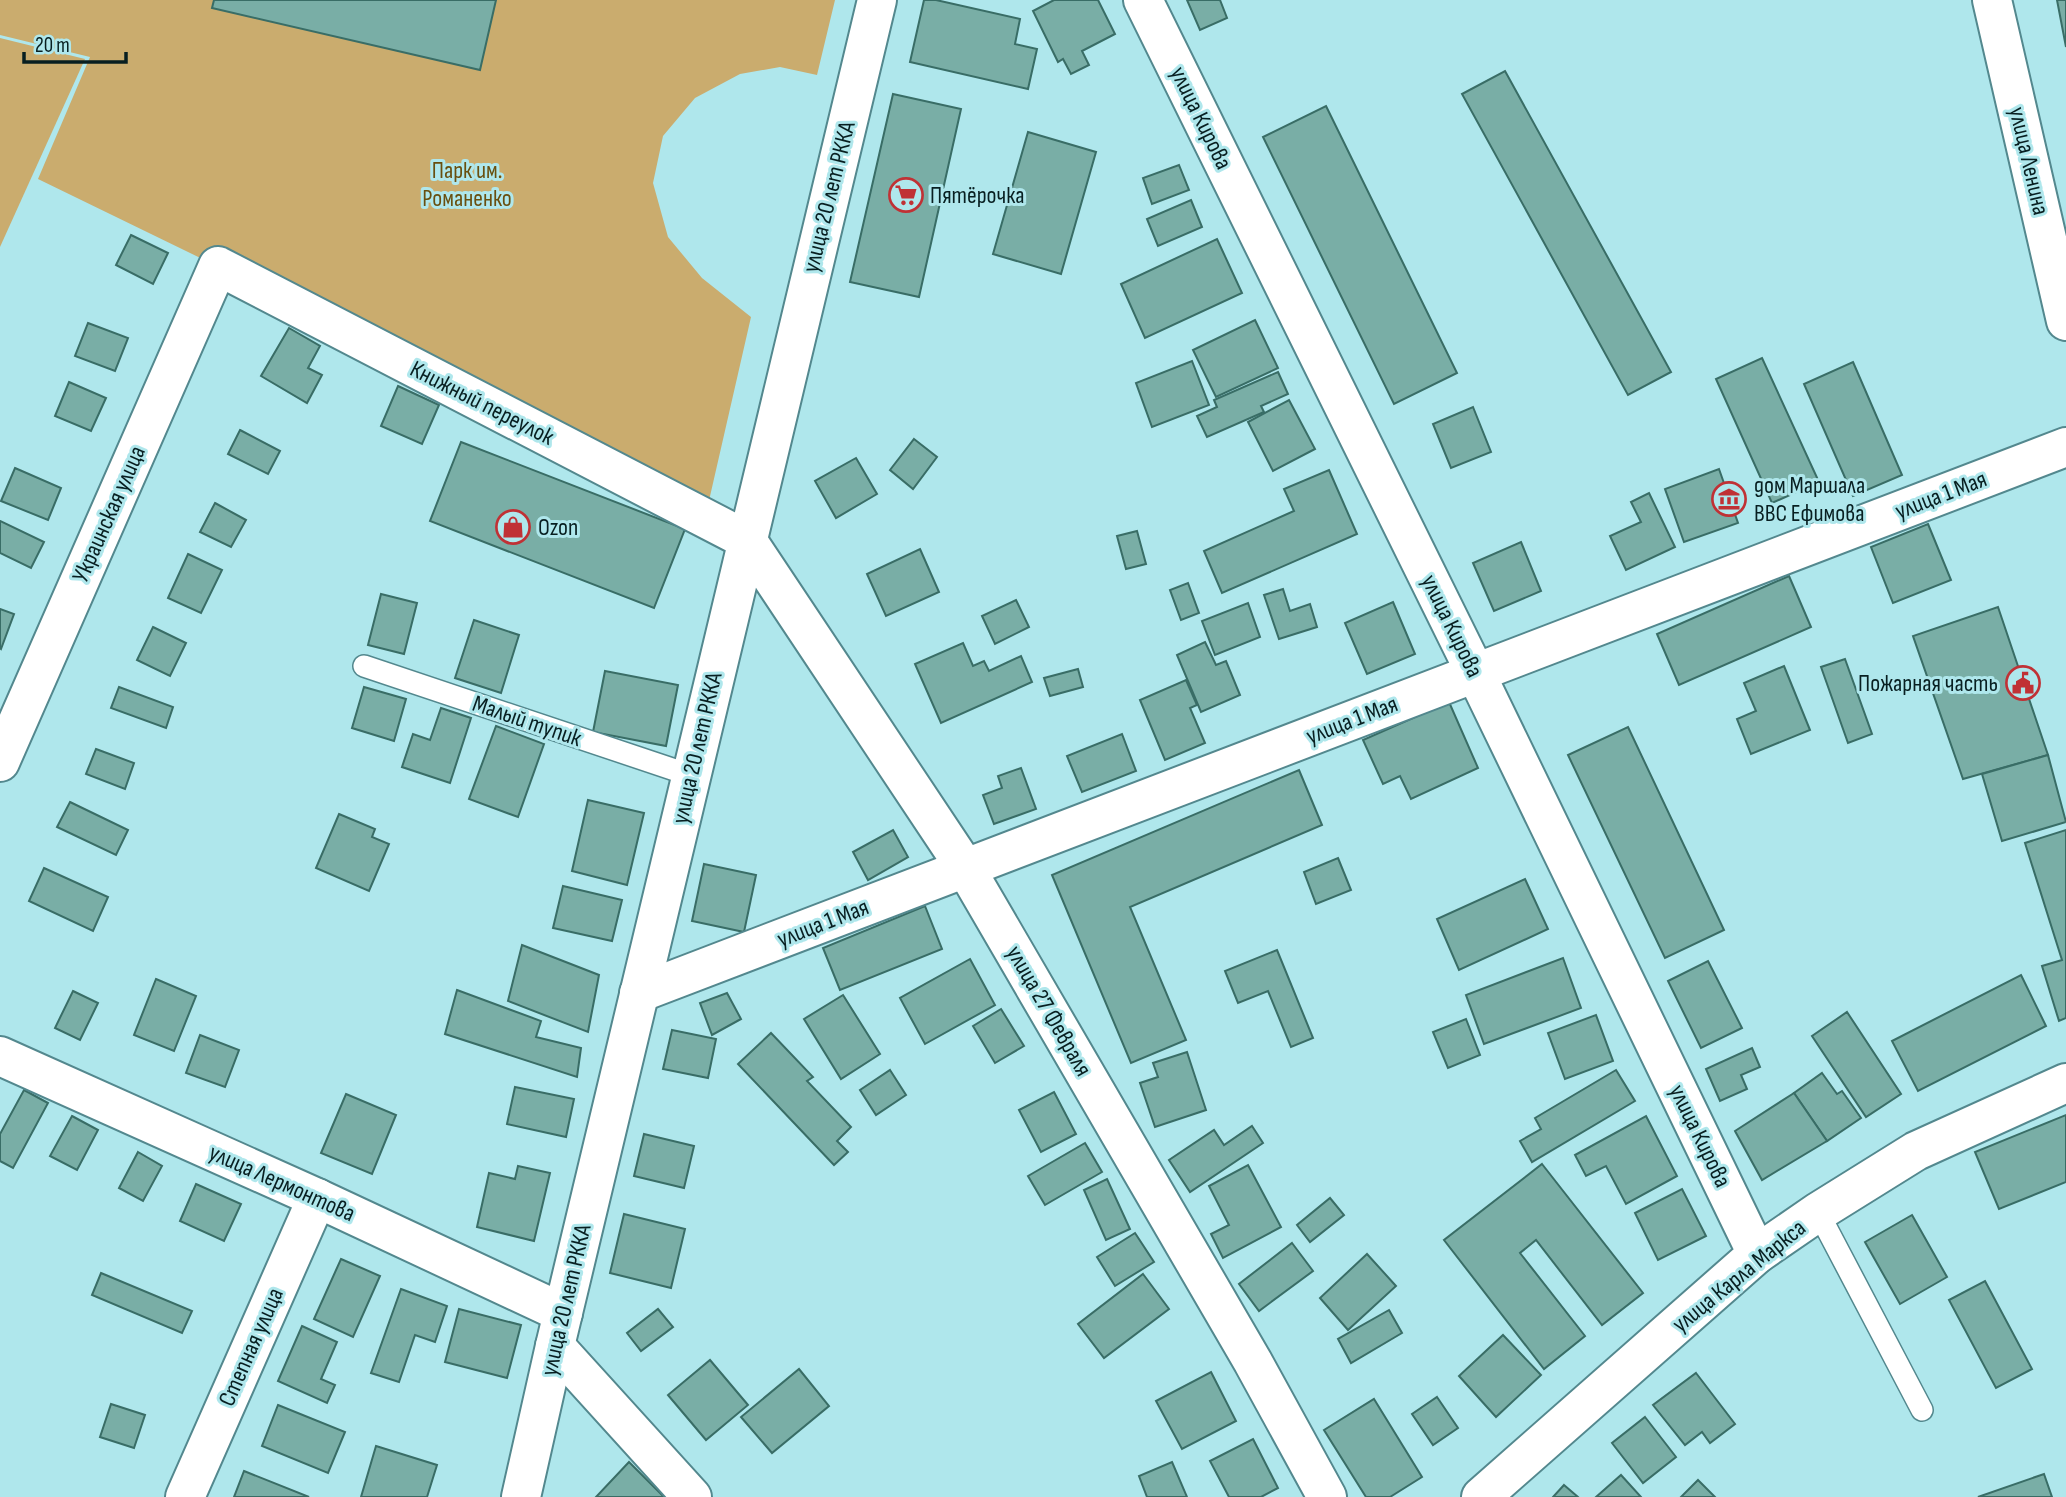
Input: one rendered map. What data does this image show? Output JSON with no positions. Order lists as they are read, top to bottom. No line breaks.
{"streets":{"street":["улица Кирова","улица Ленина","улица 20 лет РККА","Книжный переулок","улица 1 Мая","Украинская улица","улица 27 Февраля","улица Лермонтова","улица Карла Маркса","Степная улица"],"lane":["Малый тупик"]},"crossings":[["улица Кирова","улица 1 Мая"],["улица Кирова","улица Карла Маркса"],["улица 20 лет РККА","Книжный переулок"],["улица 20 лет РККА","улица 1 Мая"],["улица 20 лет РККА","Малый тупик"],["улица 20 лет РККА","улица 27 Февраля"],["улица 20 лет РККА","улица Лермонтова"],["Книжный переулок","Украинская улица"],["Книжный переулок","улица 27 Февраля"],["улица 1 Мая","улица 27 Февраля"],["улица Лермонтова","Степная улица"]],"parks":["Парк им. Романенко"],"places":{"supermarket":["Пятёрочка"],"museum":["дом Маршала ВВС Ефимова"],"shop":["Ozon"],"public building":["Пожарная часть"]},"scale_bar":"20 m"}
